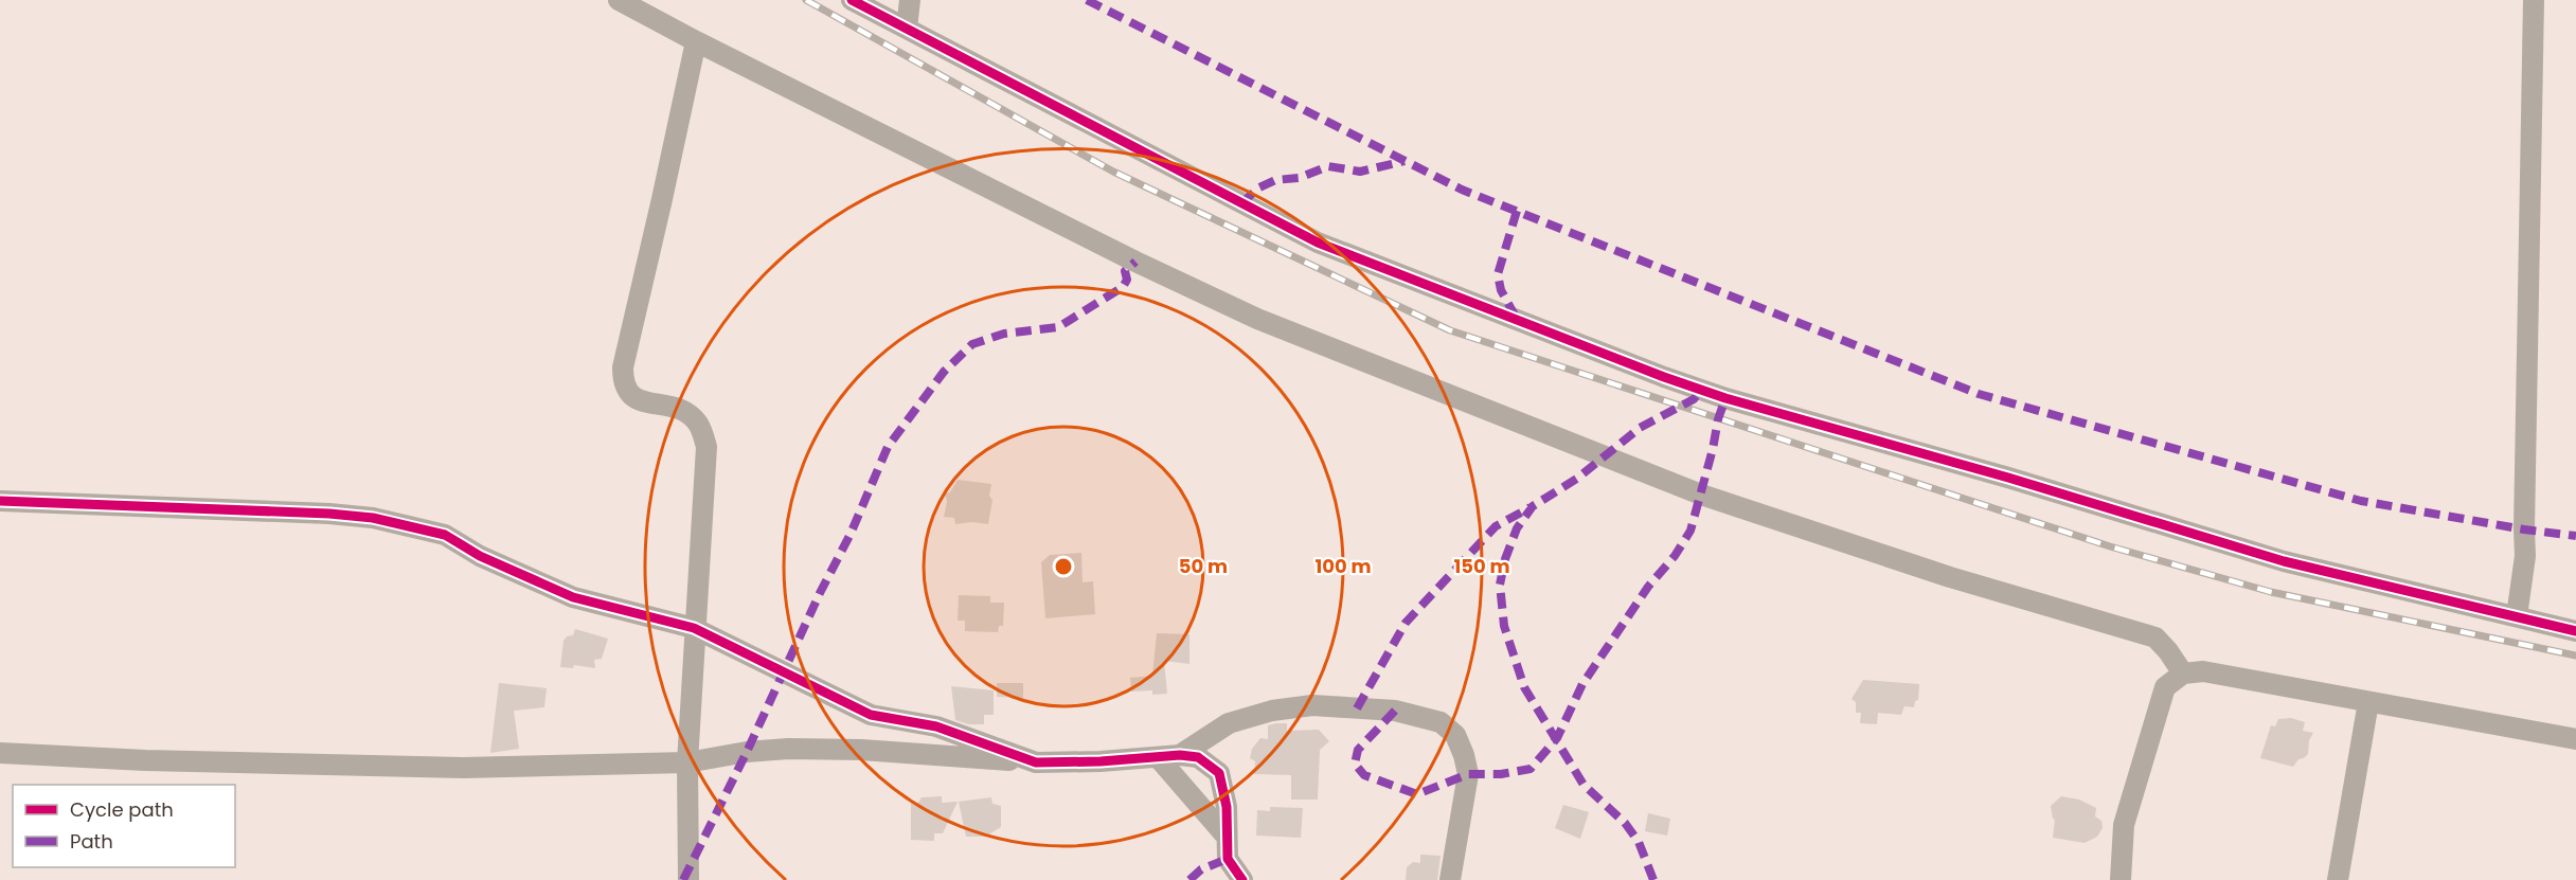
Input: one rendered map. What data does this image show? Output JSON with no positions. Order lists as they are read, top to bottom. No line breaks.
{"legend":["Cycle path","Path"],"rings":["50 m","100 m","150 m"]}
